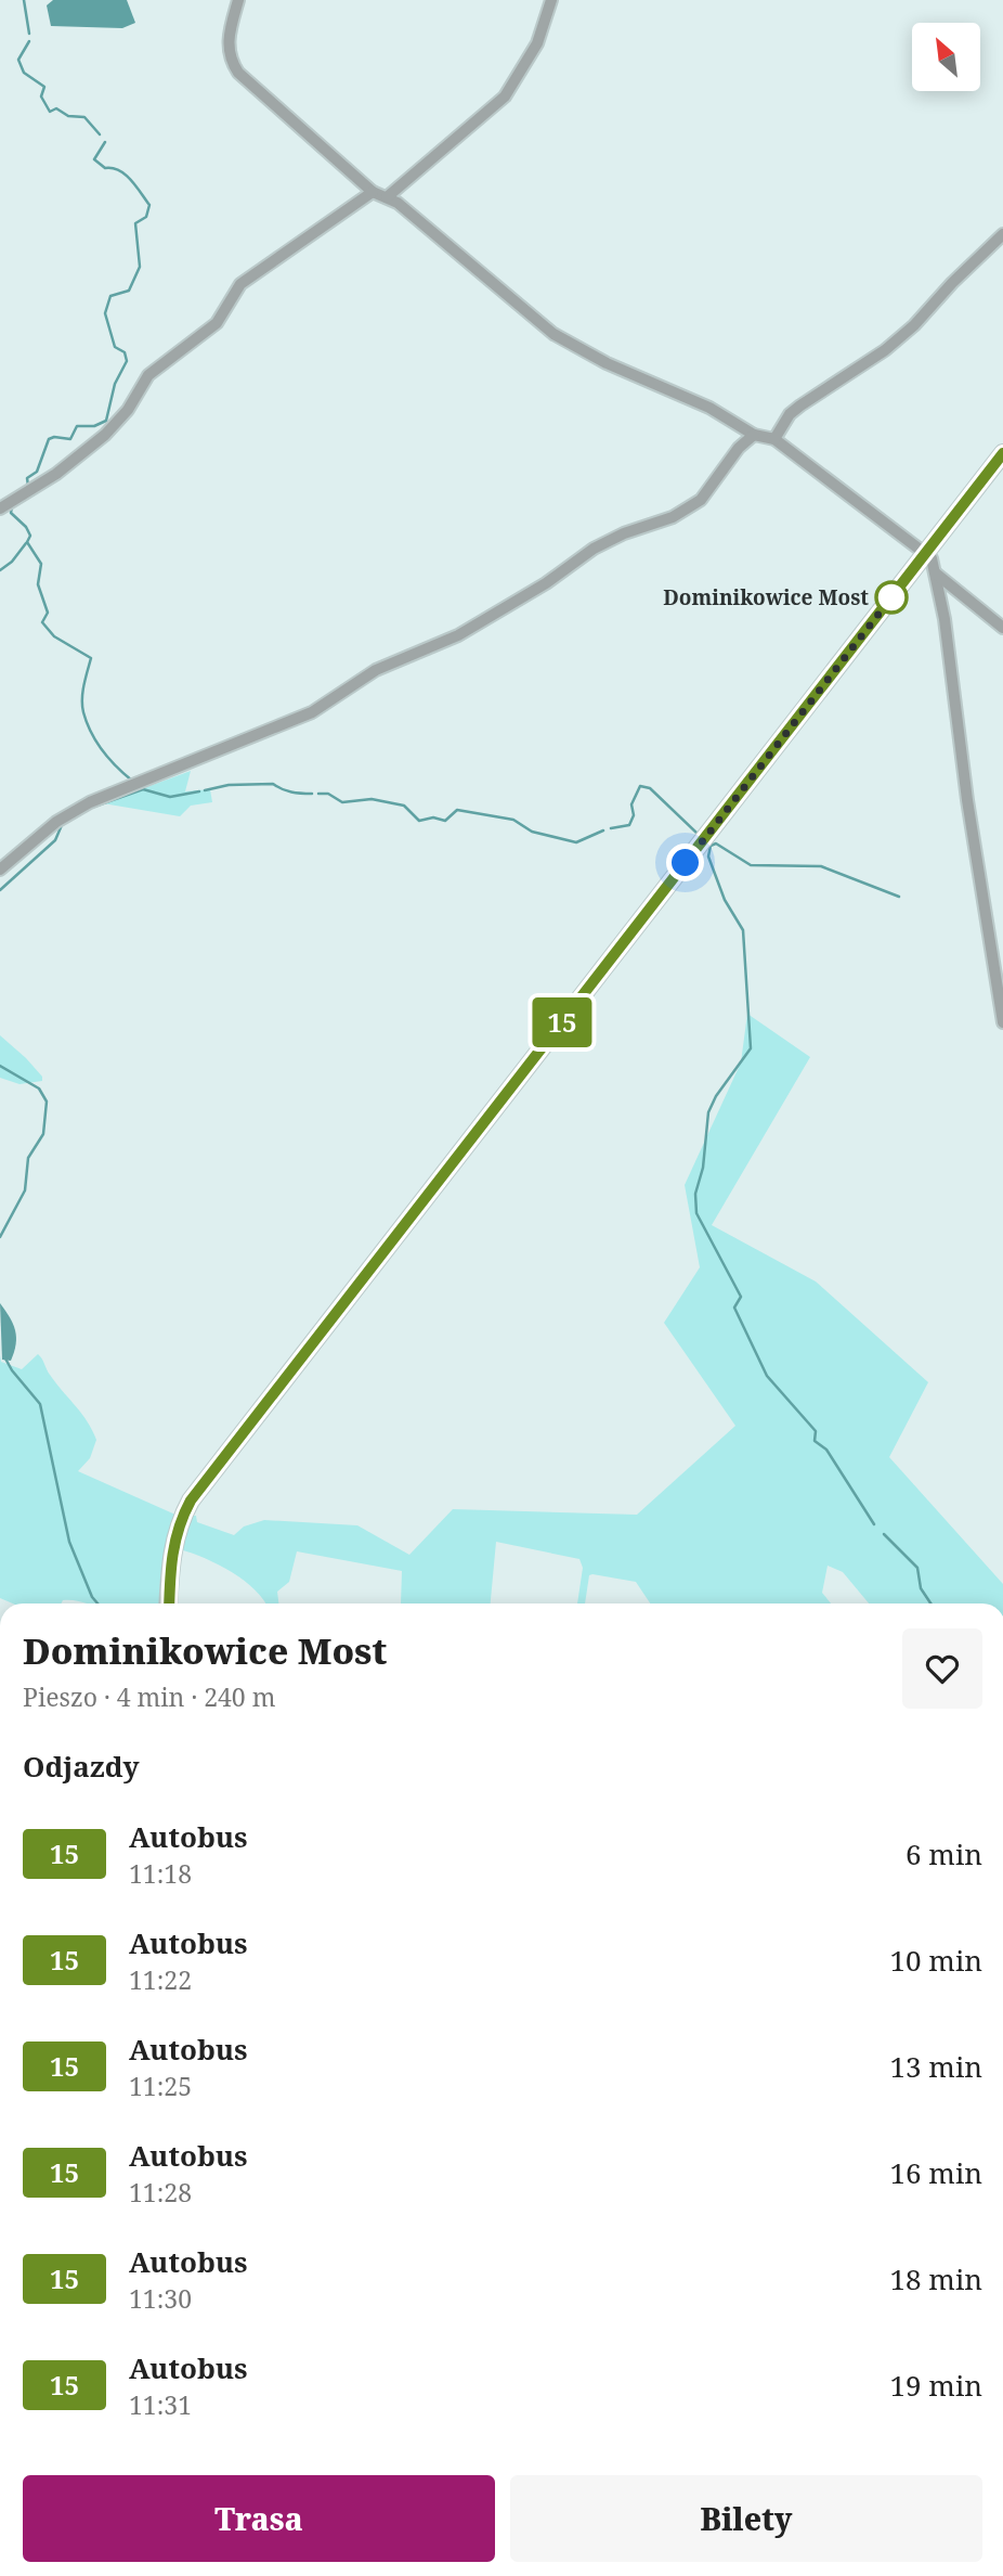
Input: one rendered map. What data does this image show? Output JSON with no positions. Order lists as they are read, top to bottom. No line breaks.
{"places":["Dominikowice Most"],"lines":["bus line 15"],"north":"top left","page":{"on_map":"15","heading":[["Dominikowice Most","Pieszo · 4 min · 240 m"],"Odjazdy"],"list":[{"mark":"15","name":"Autobus","note":"11:18","value":"6 min"},{"mark":"15","name":"Autobus","note":"11:22","value":"10 min"},{"mark":"15","name":"Autobus","note":"11:25","value":"13 min"},{"mark":"15","name":"Autobus","note":"11:28","value":"16 min"},{"mark":"15","name":"Autobus","note":"11:30","value":"18 min"},{"mark":"15","name":"Autobus","note":"11:31","value":"19 min"}],"buttons":["Trasa","Bilety"]}}
